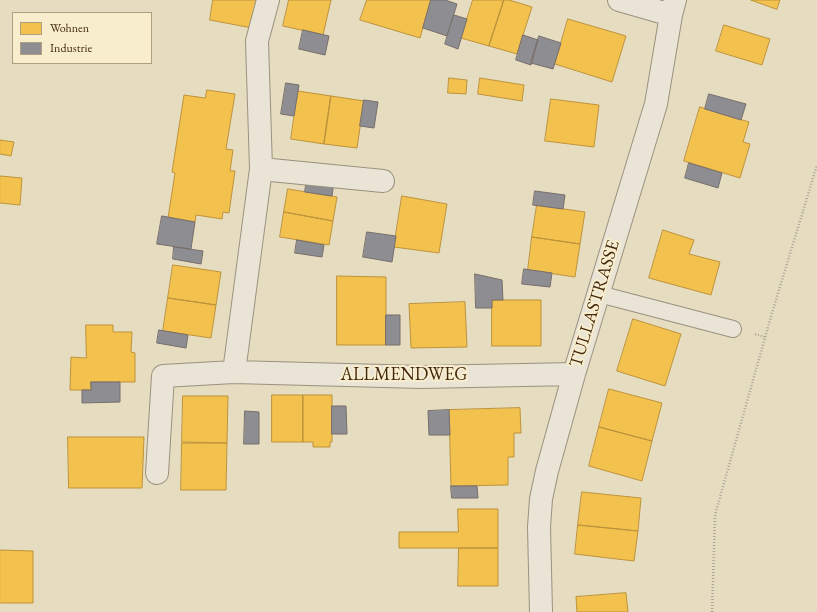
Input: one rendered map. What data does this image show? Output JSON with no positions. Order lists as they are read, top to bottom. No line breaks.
{"streets":{"street":["TULLASTRASSE","ALLMENDWEG"]},"crossings":[["TULLASTRASSE","ALLMENDWEG"]],"legend":["Wohnen","Industrie"]}
